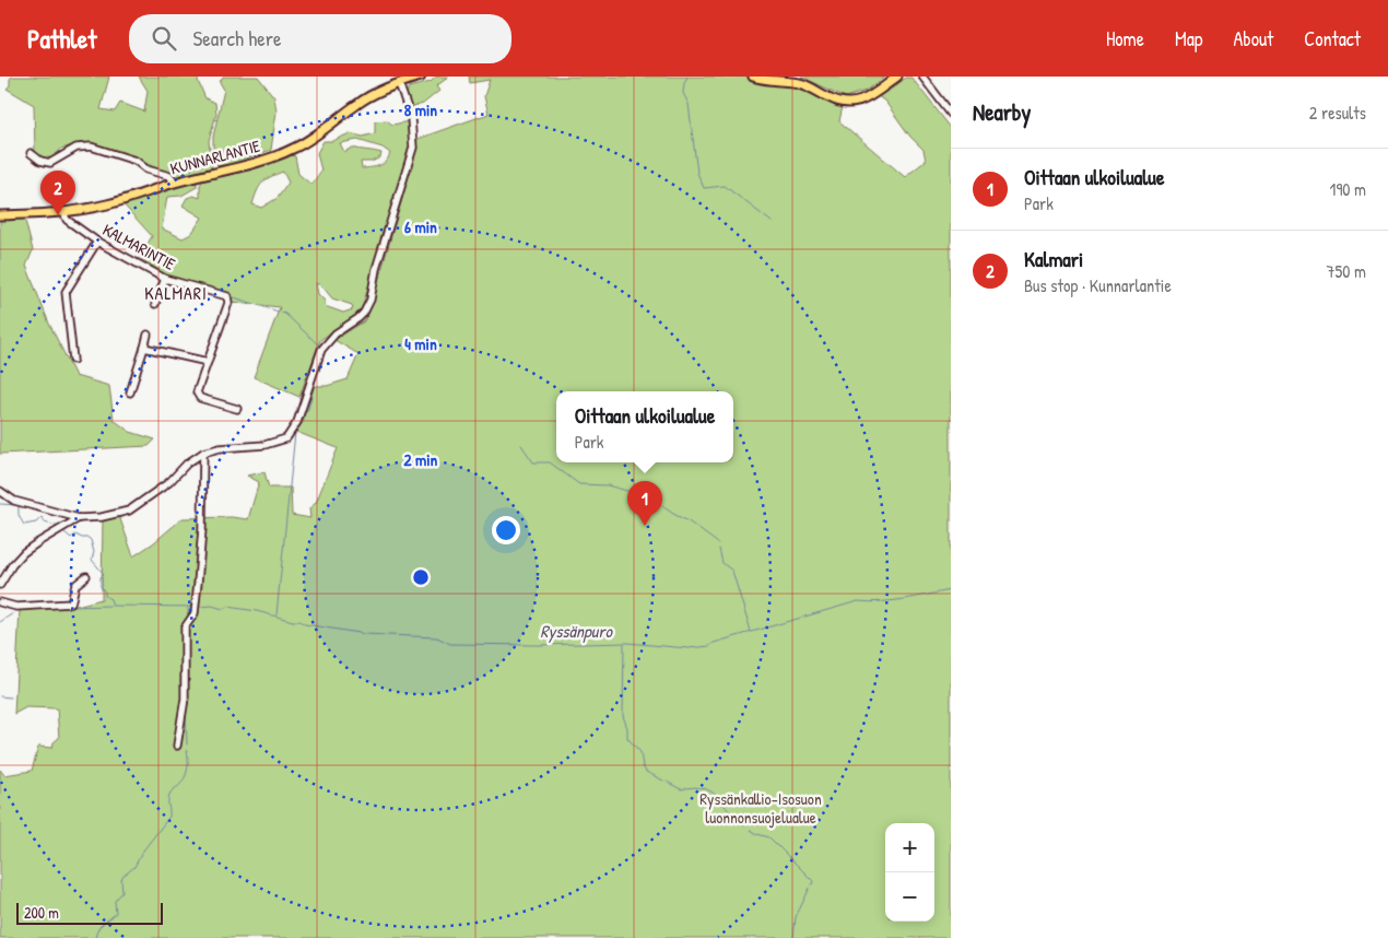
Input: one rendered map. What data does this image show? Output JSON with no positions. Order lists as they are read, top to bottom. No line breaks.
{"streets":{"main road":["KUNNARLANTIE"],"street":["KALMARINTIE"]},"crossings":[["KUNNARLANTIE","KALMARINTIE"]],"districts":["KALMARI"],"water":["Ryssänpuro"],"parks":["Ryssänkallio-Isosuon luonnonsuojelualue"],"scale_bar":"200 m","page":{"header":"Pathlet","search":"Search here","nav":["Home","Map","About","Contact"],"heading":["Nearby","2 results"],"list":[{"mark":"1","name":"Oittaan ulkoilualue","note":"Park","value":"190 m"},{"mark":"2","name":"Kalmari","note":"Bus stop · Kunnarlantie","value":"750 m"}],"pins":["2","1"],"popup":["Oittaan ulkoilualue","Park"],"map_buttons":["+","−"],"scale":"200 m"},"rings":["8 min","6 min","4 min","2 min"]}
